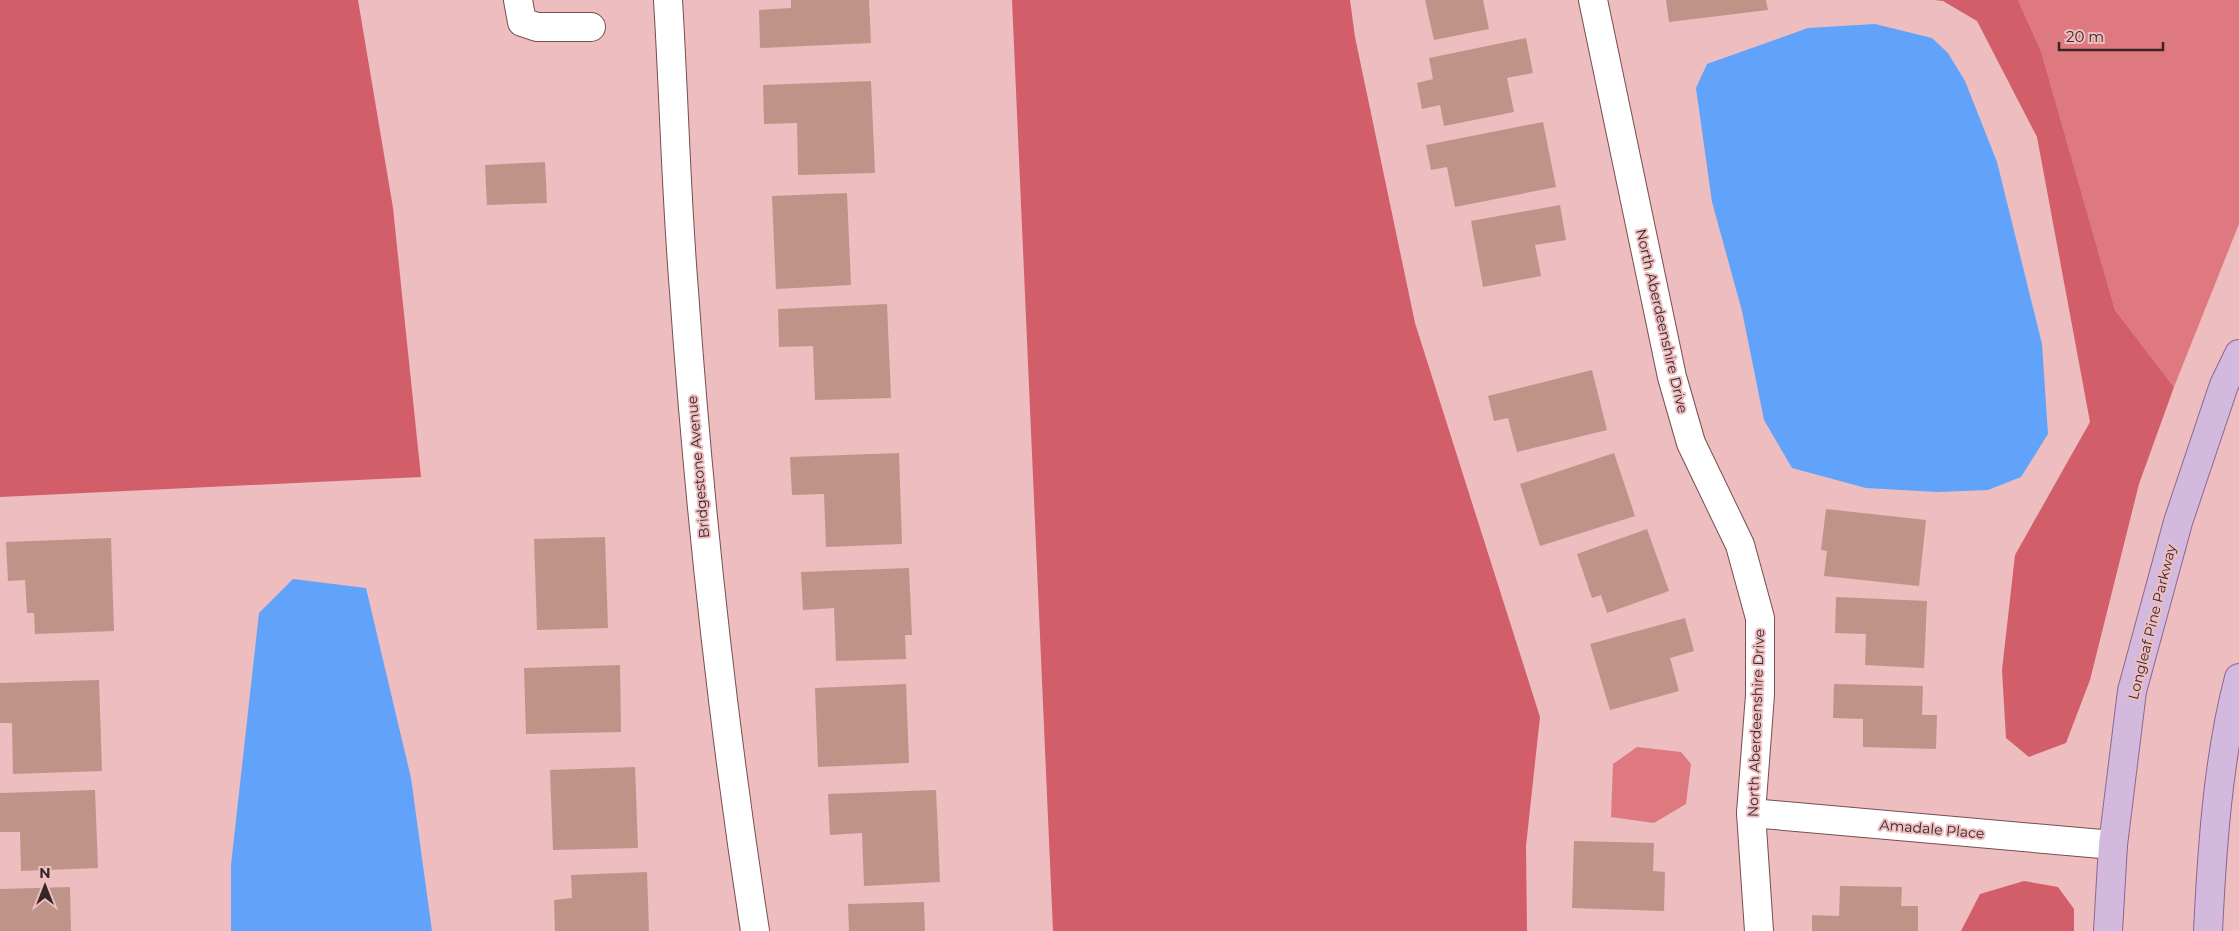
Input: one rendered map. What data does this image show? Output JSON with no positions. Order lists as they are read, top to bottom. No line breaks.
{"streets":{"main road":["Longleaf Pine Parkway"],"street":["North Aberdeenshire Drive","Bridgestone Avenue","Amadale Place"]},"crossings":[["North Aberdeenshire Drive","Amadale Place"],["Longleaf Pine Parkway","Amadale Place"]],"scale_bar":"20 m","north":"top"}
